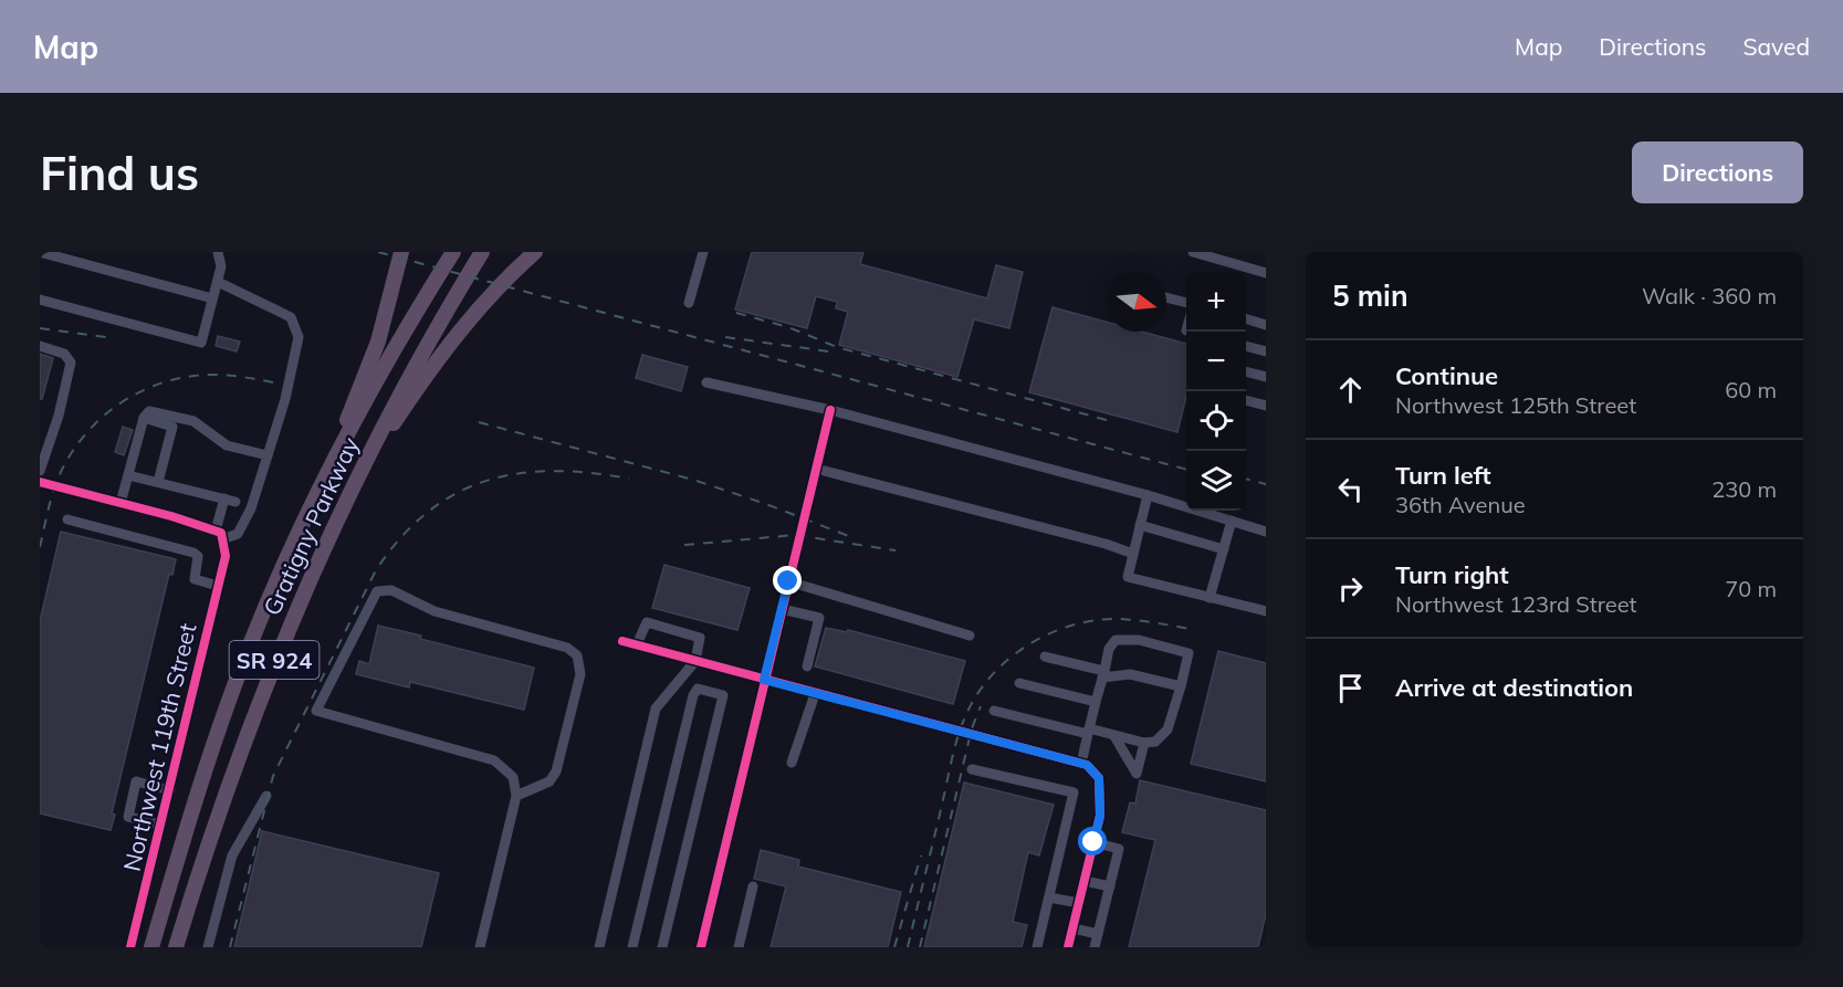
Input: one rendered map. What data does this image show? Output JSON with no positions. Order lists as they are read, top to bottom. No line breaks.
{"streets":{"highway":["Gratigny Parkway","SR 924"],"street":["Northwest 119th Street"]},"north":"right","page":{"header":"Map","nav":["Map","Directions","Saved"],"buttons":"Directions","title":"Find us","heading":["5 min","Walk · 360 m"],"map_buttons":["+","−"],"list":[["Continue","Northwest 125th Street","60 m"],["Turn left","36th Avenue","230 m"],["Turn right","Northwest 123rd Street","70 m"],"Arrive at destination"]}}
